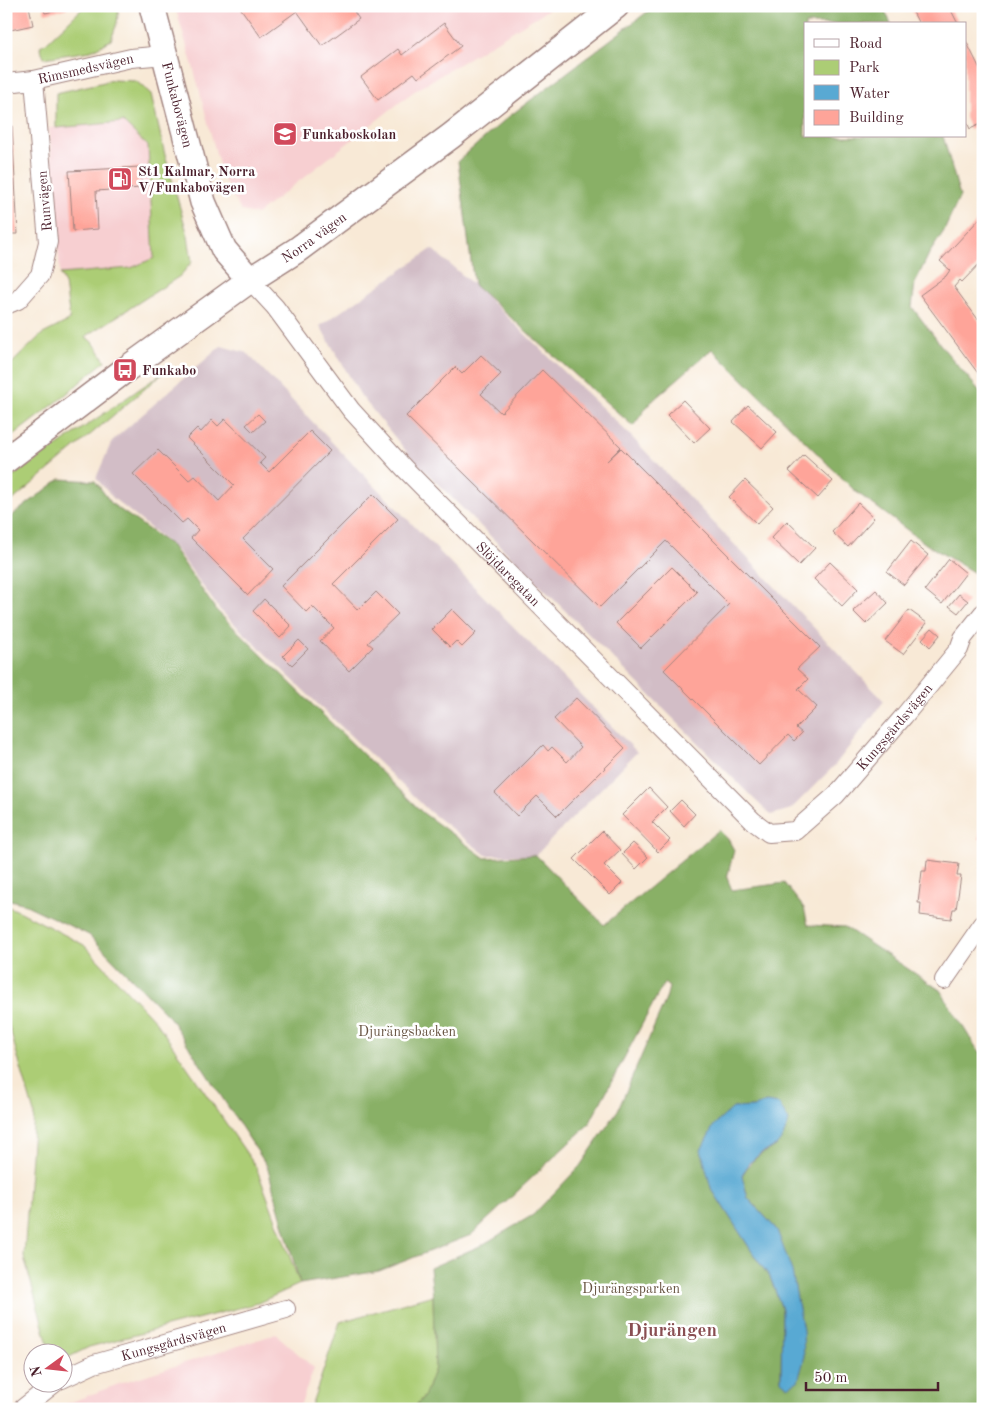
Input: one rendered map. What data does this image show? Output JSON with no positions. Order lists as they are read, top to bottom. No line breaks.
{"streets":{"main road":["Funkabovägen","Norra vägen"],"street":["Rimsmedsvägen","Runvägen","Slöjdaregatan","Kungsgårdsvägen"]},"crossings":[["Rimsmedsvägen","Funkabovägen"],["Rimsmedsvägen","Runvägen"],["Funkabovägen","Norra vägen"],["Funkabovägen","Slöjdaregatan"],["Norra vägen","Slöjdaregatan"],["Slöjdaregatan","Kungsgårdsvägen"]],"districts":["Djurängen"],"parks":["Djurängsbacken","Djurängsparken"],"places":{"school or university":["Funkaboskolan"],"fuel station":["St1 Kalmar, Norra V/Funkabovägen"],"bus stop":["Funkabo"]},"legend":["Road","Park","Water","Building"],"scale_bar":"50 m","north":"left"}
